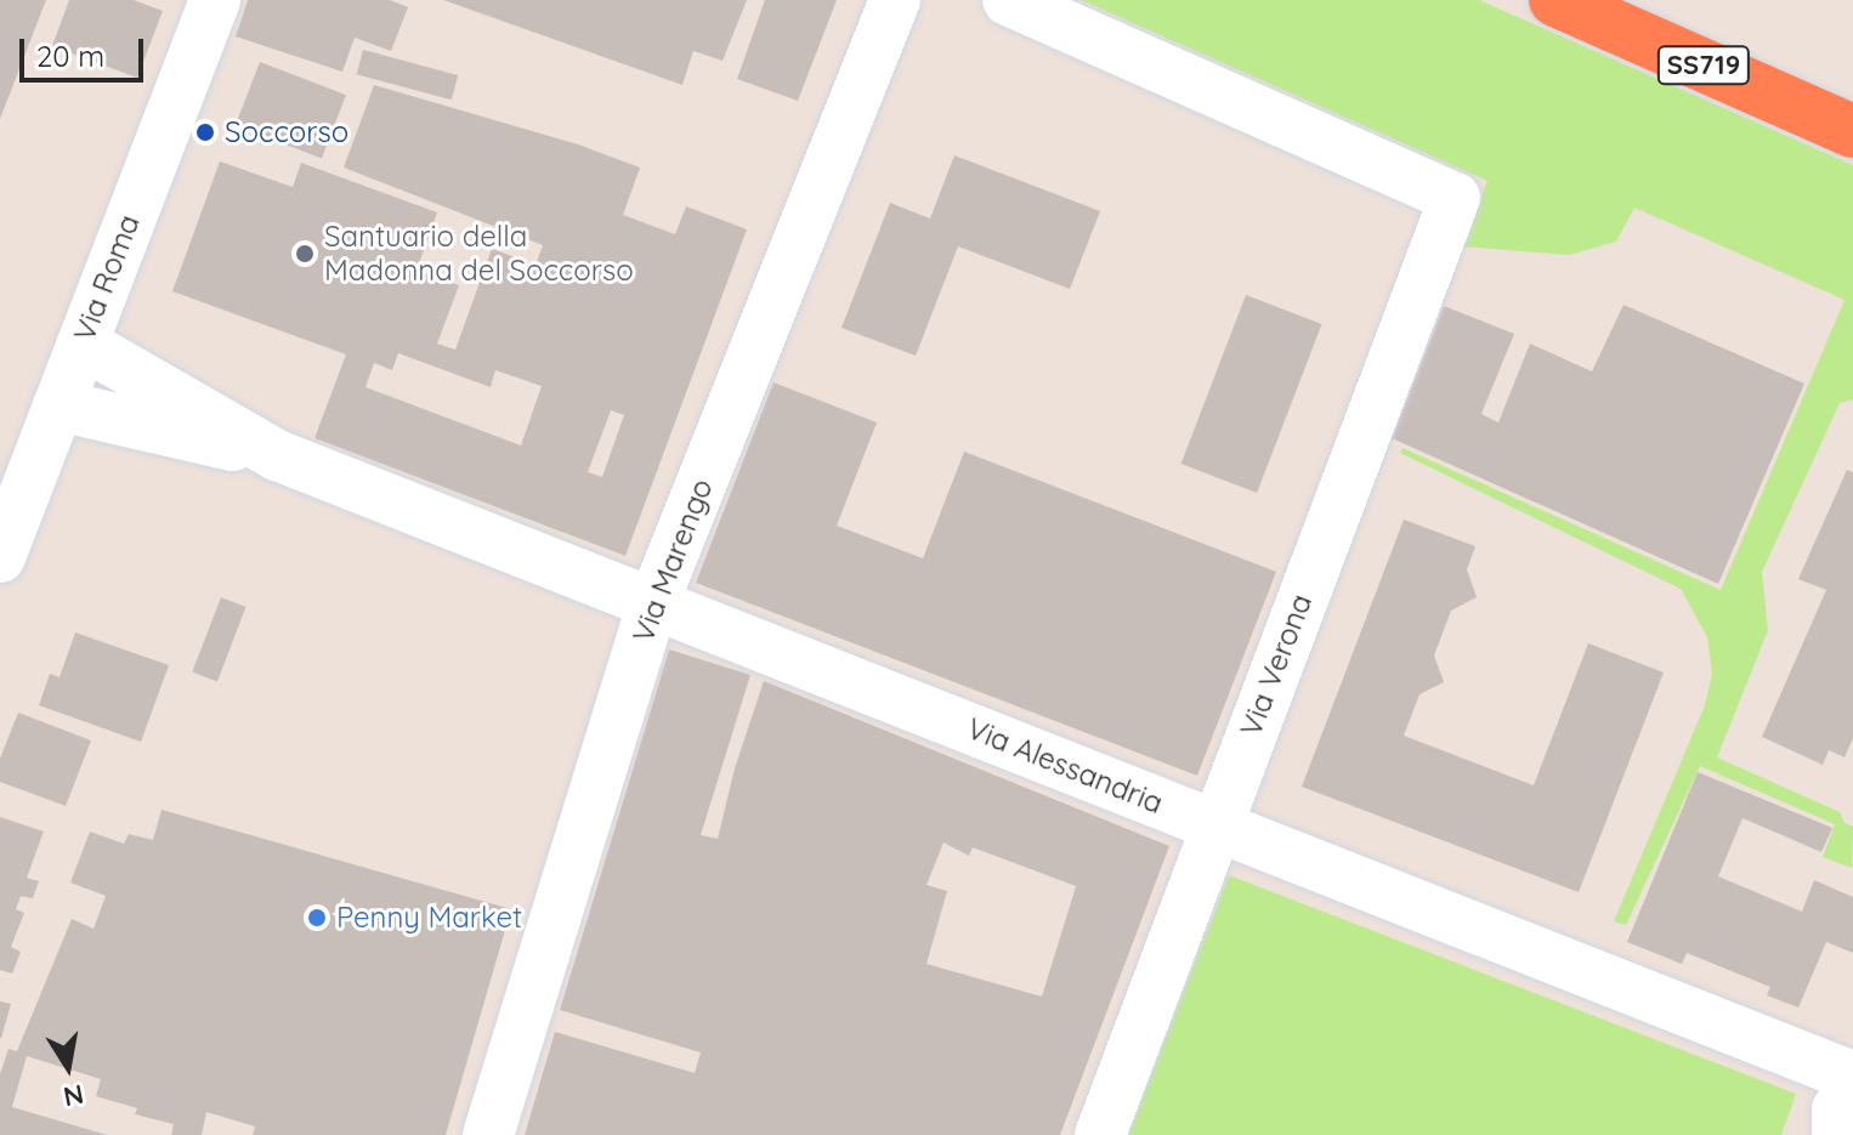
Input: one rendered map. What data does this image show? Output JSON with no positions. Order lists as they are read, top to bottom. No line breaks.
{"streets":{"highway":["SS719"],"street":["Via Roma","Via Marengo","Via Verona","Via Alessandria"]},"crossings":[["Via Roma","Via Alessandria"],["Via Marengo","Via Alessandria"],["Via Verona","Via Alessandria"]],"places":["Soccorso","Santuario della Madonna del Soccorso","Penny Market"],"scale_bar":"20 m","north":"bottom"}
